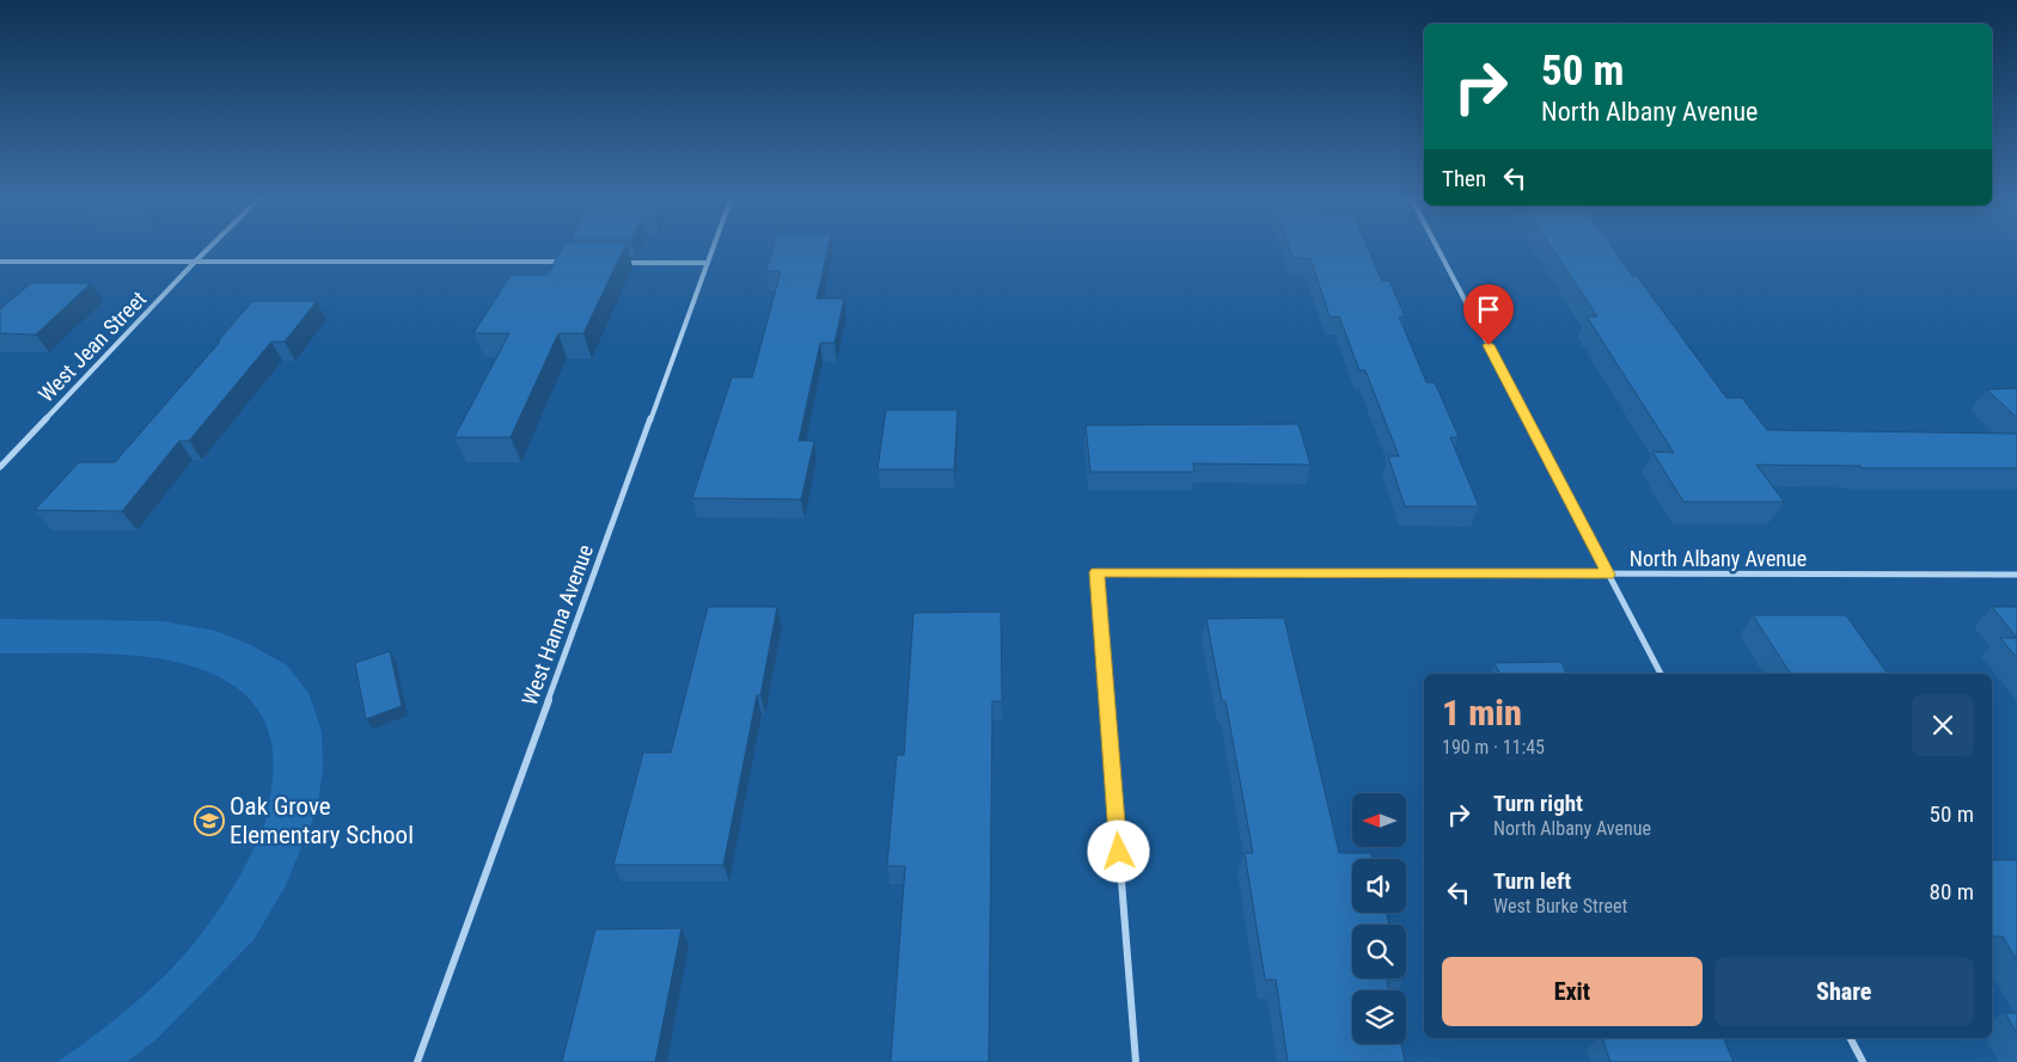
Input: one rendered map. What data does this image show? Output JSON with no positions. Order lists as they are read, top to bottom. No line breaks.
{"streets":{"street":["West Jean Street","North Albany Avenue","West Hanna Avenue"]},"places":{"school or university":["Oak Grove Elementary School"]},"north":"left","page":{"turn":["50 m","North Albany Avenue"],"then":"Then","heading":["1 min","190 m · 11:45"],"list":[{"name":"Turn right","note":"North Albany Avenue","value":"50 m"},{"name":"Turn left","note":"West Burke Street","value":"80 m"}],"buttons":["Exit","Share"]}}
